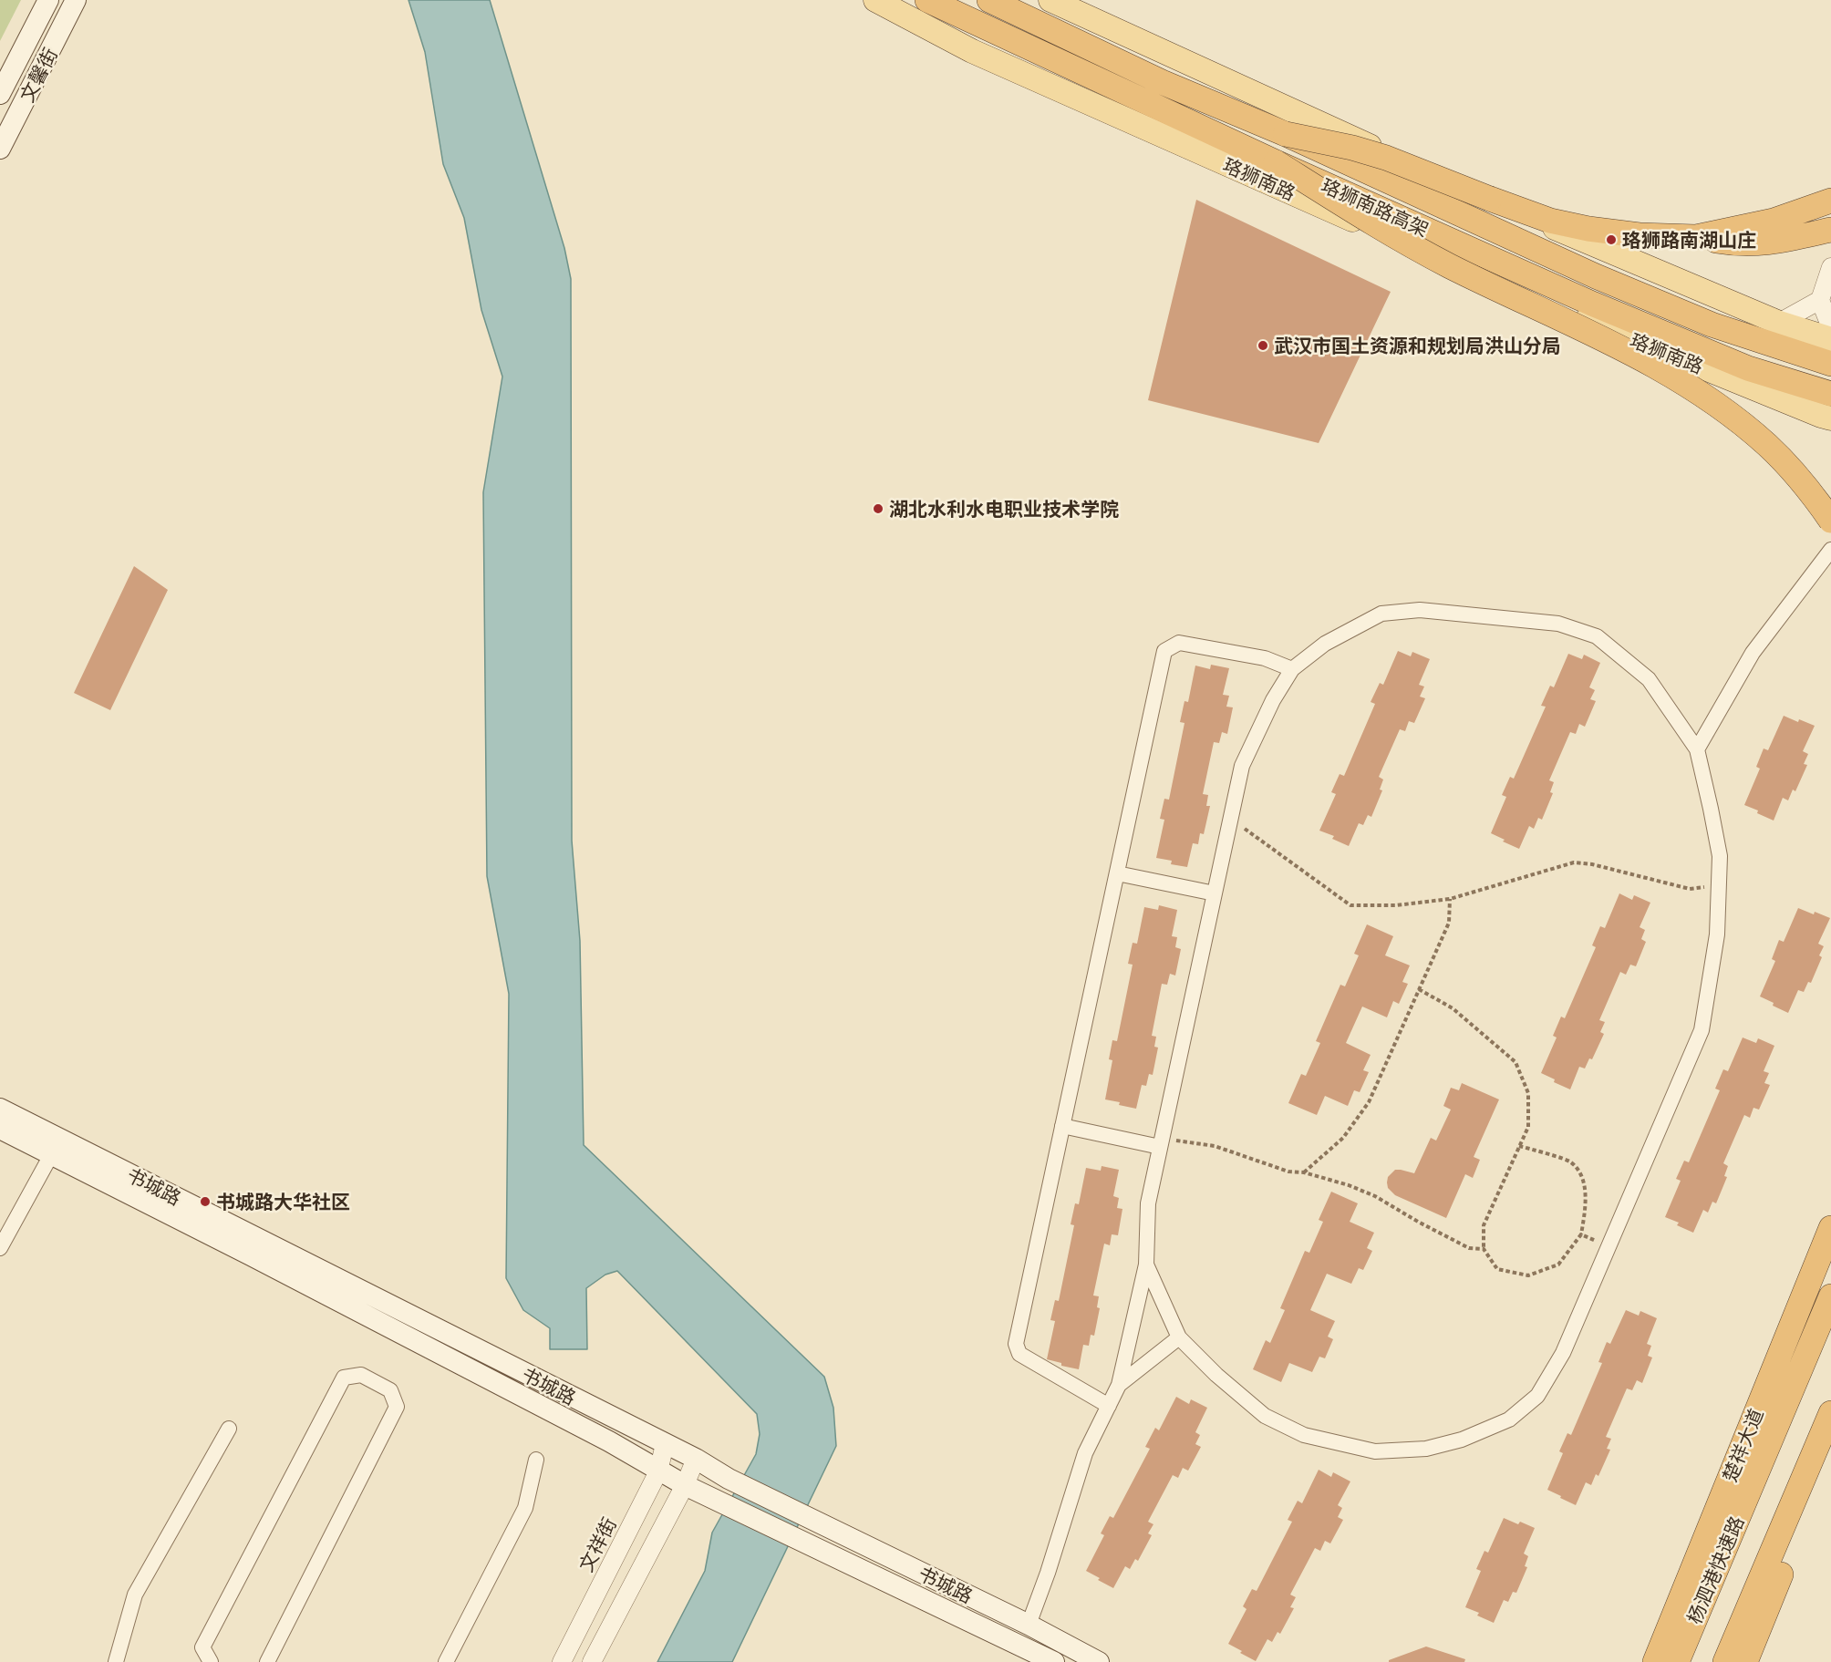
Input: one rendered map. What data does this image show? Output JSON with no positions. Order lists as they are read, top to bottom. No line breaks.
{"streets":{"highway":["珞狮南路高架","楚祥大道","杨泗港快速路"],"main road":["文馨街","珞狮南路","书城路"],"street":["文祥街"]},"crossings":[["书城路","文祥街"]],"places":["珞狮路南湖山庄","武汉市国土资源和规划局洪山分局","湖北水利水电职业技术学院","书城路大华社区"]}
